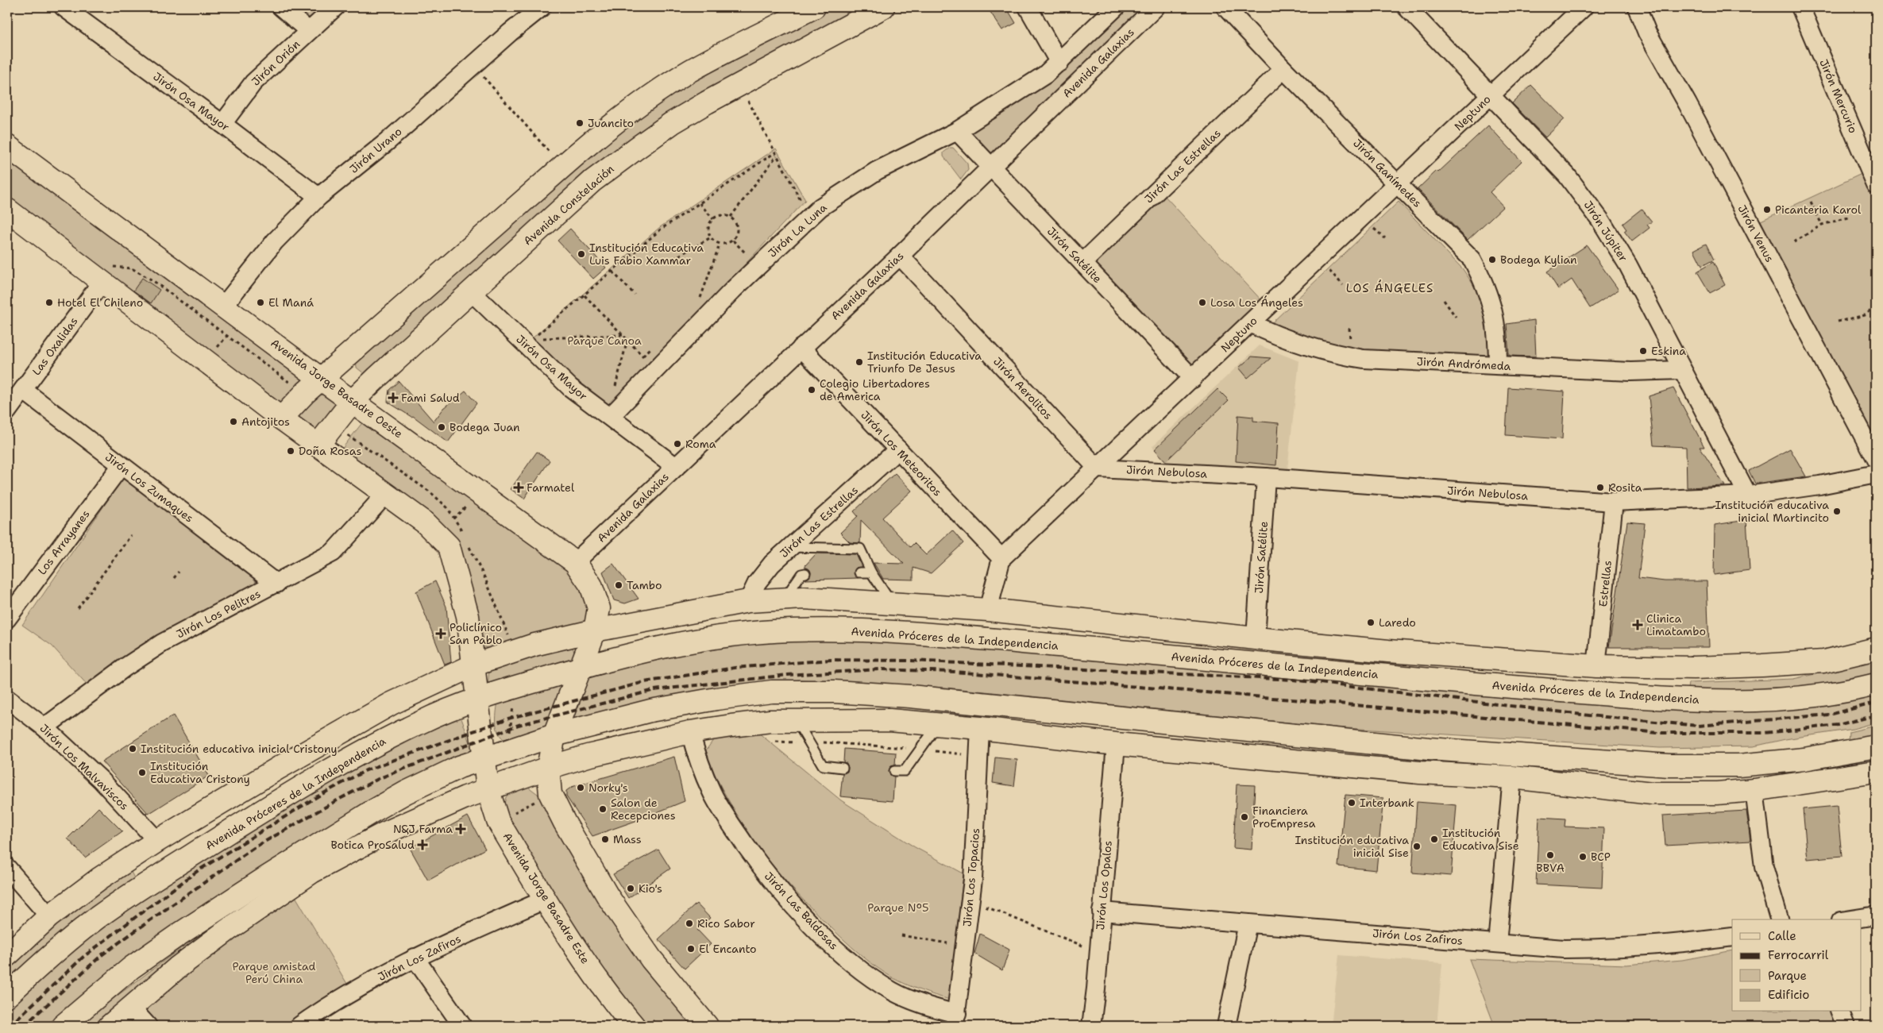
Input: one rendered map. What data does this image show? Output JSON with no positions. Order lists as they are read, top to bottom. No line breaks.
{"streets":{"main road":["Avenida Constelación","Avenida Jorge Basadre Oeste","Avenida Próceres de la Independencia","Avenida Jorge Basadre Este"],"street":["Jirón Orión","Avenida Galaxias","Jirón Mercurio","Jirón Osa Mayor","Neptuno","Jirón Urano","Jirón Las Estrellas","Jirón Ganímedes","Jirón La Luna","Jirón Júpiter","Jirón Venus","Jirón Satélite","Las Oxalidas","Jirón Andrómeda","Jirón Aerolitos","Jirón Los Meteoritos","Jirón Nebulosa","Jirón Los Zumaques","Los Arrayanes","Estrellas","Jirón Los Pelitres","Jirón Los Malvaviscos","Jirón Los Topacios","Jirón Los Opalos","Jirón Las Baldosas","Jirón Los Zafiros"]},"crossings":[["Jirón Orión","Jirón Osa Mayor"],["Avenida Galaxias","Jirón Osa Mayor"],["Avenida Galaxias","Jirón Satélite"],["Avenida Galaxias","Avenida Jorge Basadre Oeste"],["Avenida Galaxias","Jirón Aerolitos"],["Avenida Galaxias","Jirón Los Meteoritos"],["Jirón Osa Mayor","Jirón Urano"],["Jirón Osa Mayor","Avenida Constelación"],["Jirón Osa Mayor","Jirón La Luna"],["Neptuno","Jirón Ganímedes"],["Neptuno","Jirón Júpiter"],["Neptuno","Jirón Satélite"],["Neptuno","Jirón Andrómeda"],["Neptuno","Jirón Aerolitos"],["Neptuno","Jirón Los Meteoritos"],["Neptuno","Jirón Nebulosa"],["Jirón Urano","Avenida Jorge Basadre Oeste"],["Jirón Las Estrellas","Jirón Ganímedes"],["Jirón Las Estrellas","Jirón Satélite"],["Jirón Las Estrellas","Jirón Los Meteoritos"],["Jirón Ganímedes","Jirón Andrómeda"],["Avenida Constelación","Avenida Jorge Basadre Oeste"],["Jirón La Luna","Jirón Satélite"],["Jirón Júpiter","Jirón Andrómeda"],["Jirón Júpiter","Jirón Nebulosa"],["Jirón Satélite","Jirón Nebulosa"],["Las Oxalidas","Jirón Los Zumaques"],["Avenida Jorge Basadre Oeste","Avenida Próceres de la Independencia"],["Jirón Aerolitos","Jirón Nebulosa"],["Jirón Nebulosa","Estrellas"],["Jirón Los Zumaques","Los Arrayanes"],["Jirón Los Zumaques","Jirón Los Pelitres"],["Jirón Los Pelitres","Jirón Los Malvaviscos"],["Jirón Los Topacios","Jirón Las Baldosas"],["Jirón Los Opalos","Jirón Los Zafiros"],["Avenida Jorge Basadre Este","Jirón Los Zafiros"]],"districts":["LOS ÁNGELES"],"parks":["Parque Canoa","Parque Nº5","Parque amistad Perú China"],"places":{"other":["Juancito","Picanteria Karol","Institución Educativa Luis Fabio Xammar","Bodega Kylian","Hotel El Chileno","El Maná","Losa Los Ángeles","Eskina","Institución Educativa Triunfo De Jesus","Colegio Libertadores de America","Antojitos","Bodega Juan","Roma","Doña Rosas","Rosita","Institución educativa inicial Martincito","Tambo","Laredo","Institución educativa inicial Cristony","Institución Educativa Cristony","Norky's","Interbank","Salon de Recepciones","Financiera ProEmpresa","Mass","Institución Educativa Sise","Institución educativa inicial Sise","BBVA","BCP","Kio's","Rico Sabor","El Encanto"],"health":["Fami Salud","Farmatel","Clinica Limatambo","Policlínico San Pablo","N&J Farma","Botica ProSalud"]},"legend":["Calle","Ferrocarril","Parque","Edificio"]}
